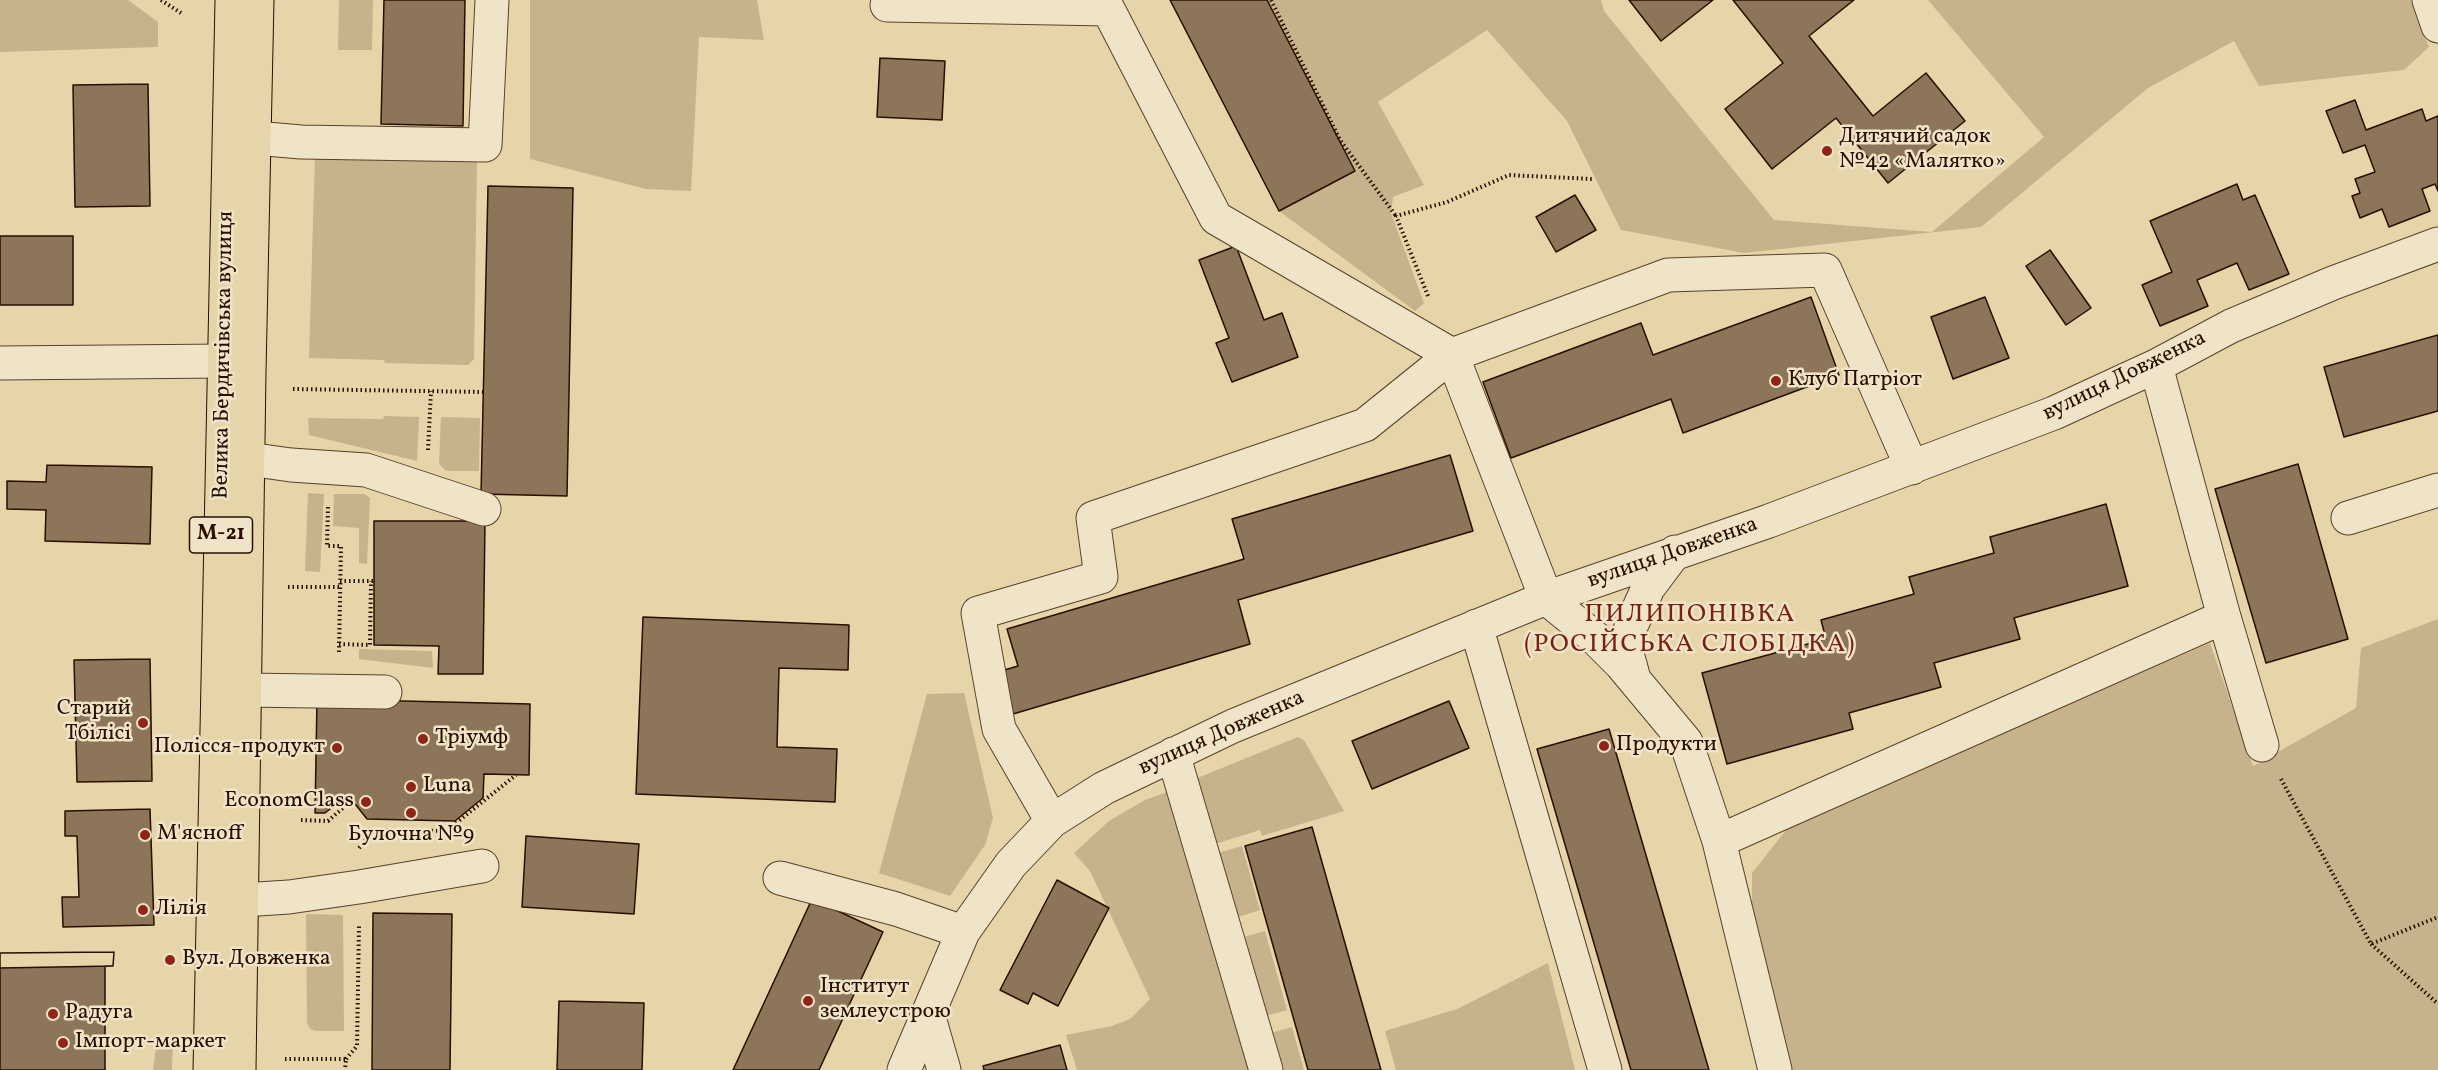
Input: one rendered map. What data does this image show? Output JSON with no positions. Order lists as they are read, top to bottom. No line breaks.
{"streets":{"highway":["Велика Бердичівська вулиця","М-21"],"street":["вулиця Довженка"]},"districts":["ПИЛИПОНІВКА (РОСІЙСЬКА СЛОБІДКА)"],"places":["Дитячий садок №42 «Малятко»","Клуб Патріот","Старий Тбілісі","Тріумф","Продукти","Полісся-продукт","Luna","EconomClass","Булочна №9","М'ясноff","Лілія","Вул. Довженка","Інститут землеустрою","Радуга","Імпорт-маркет"]}
